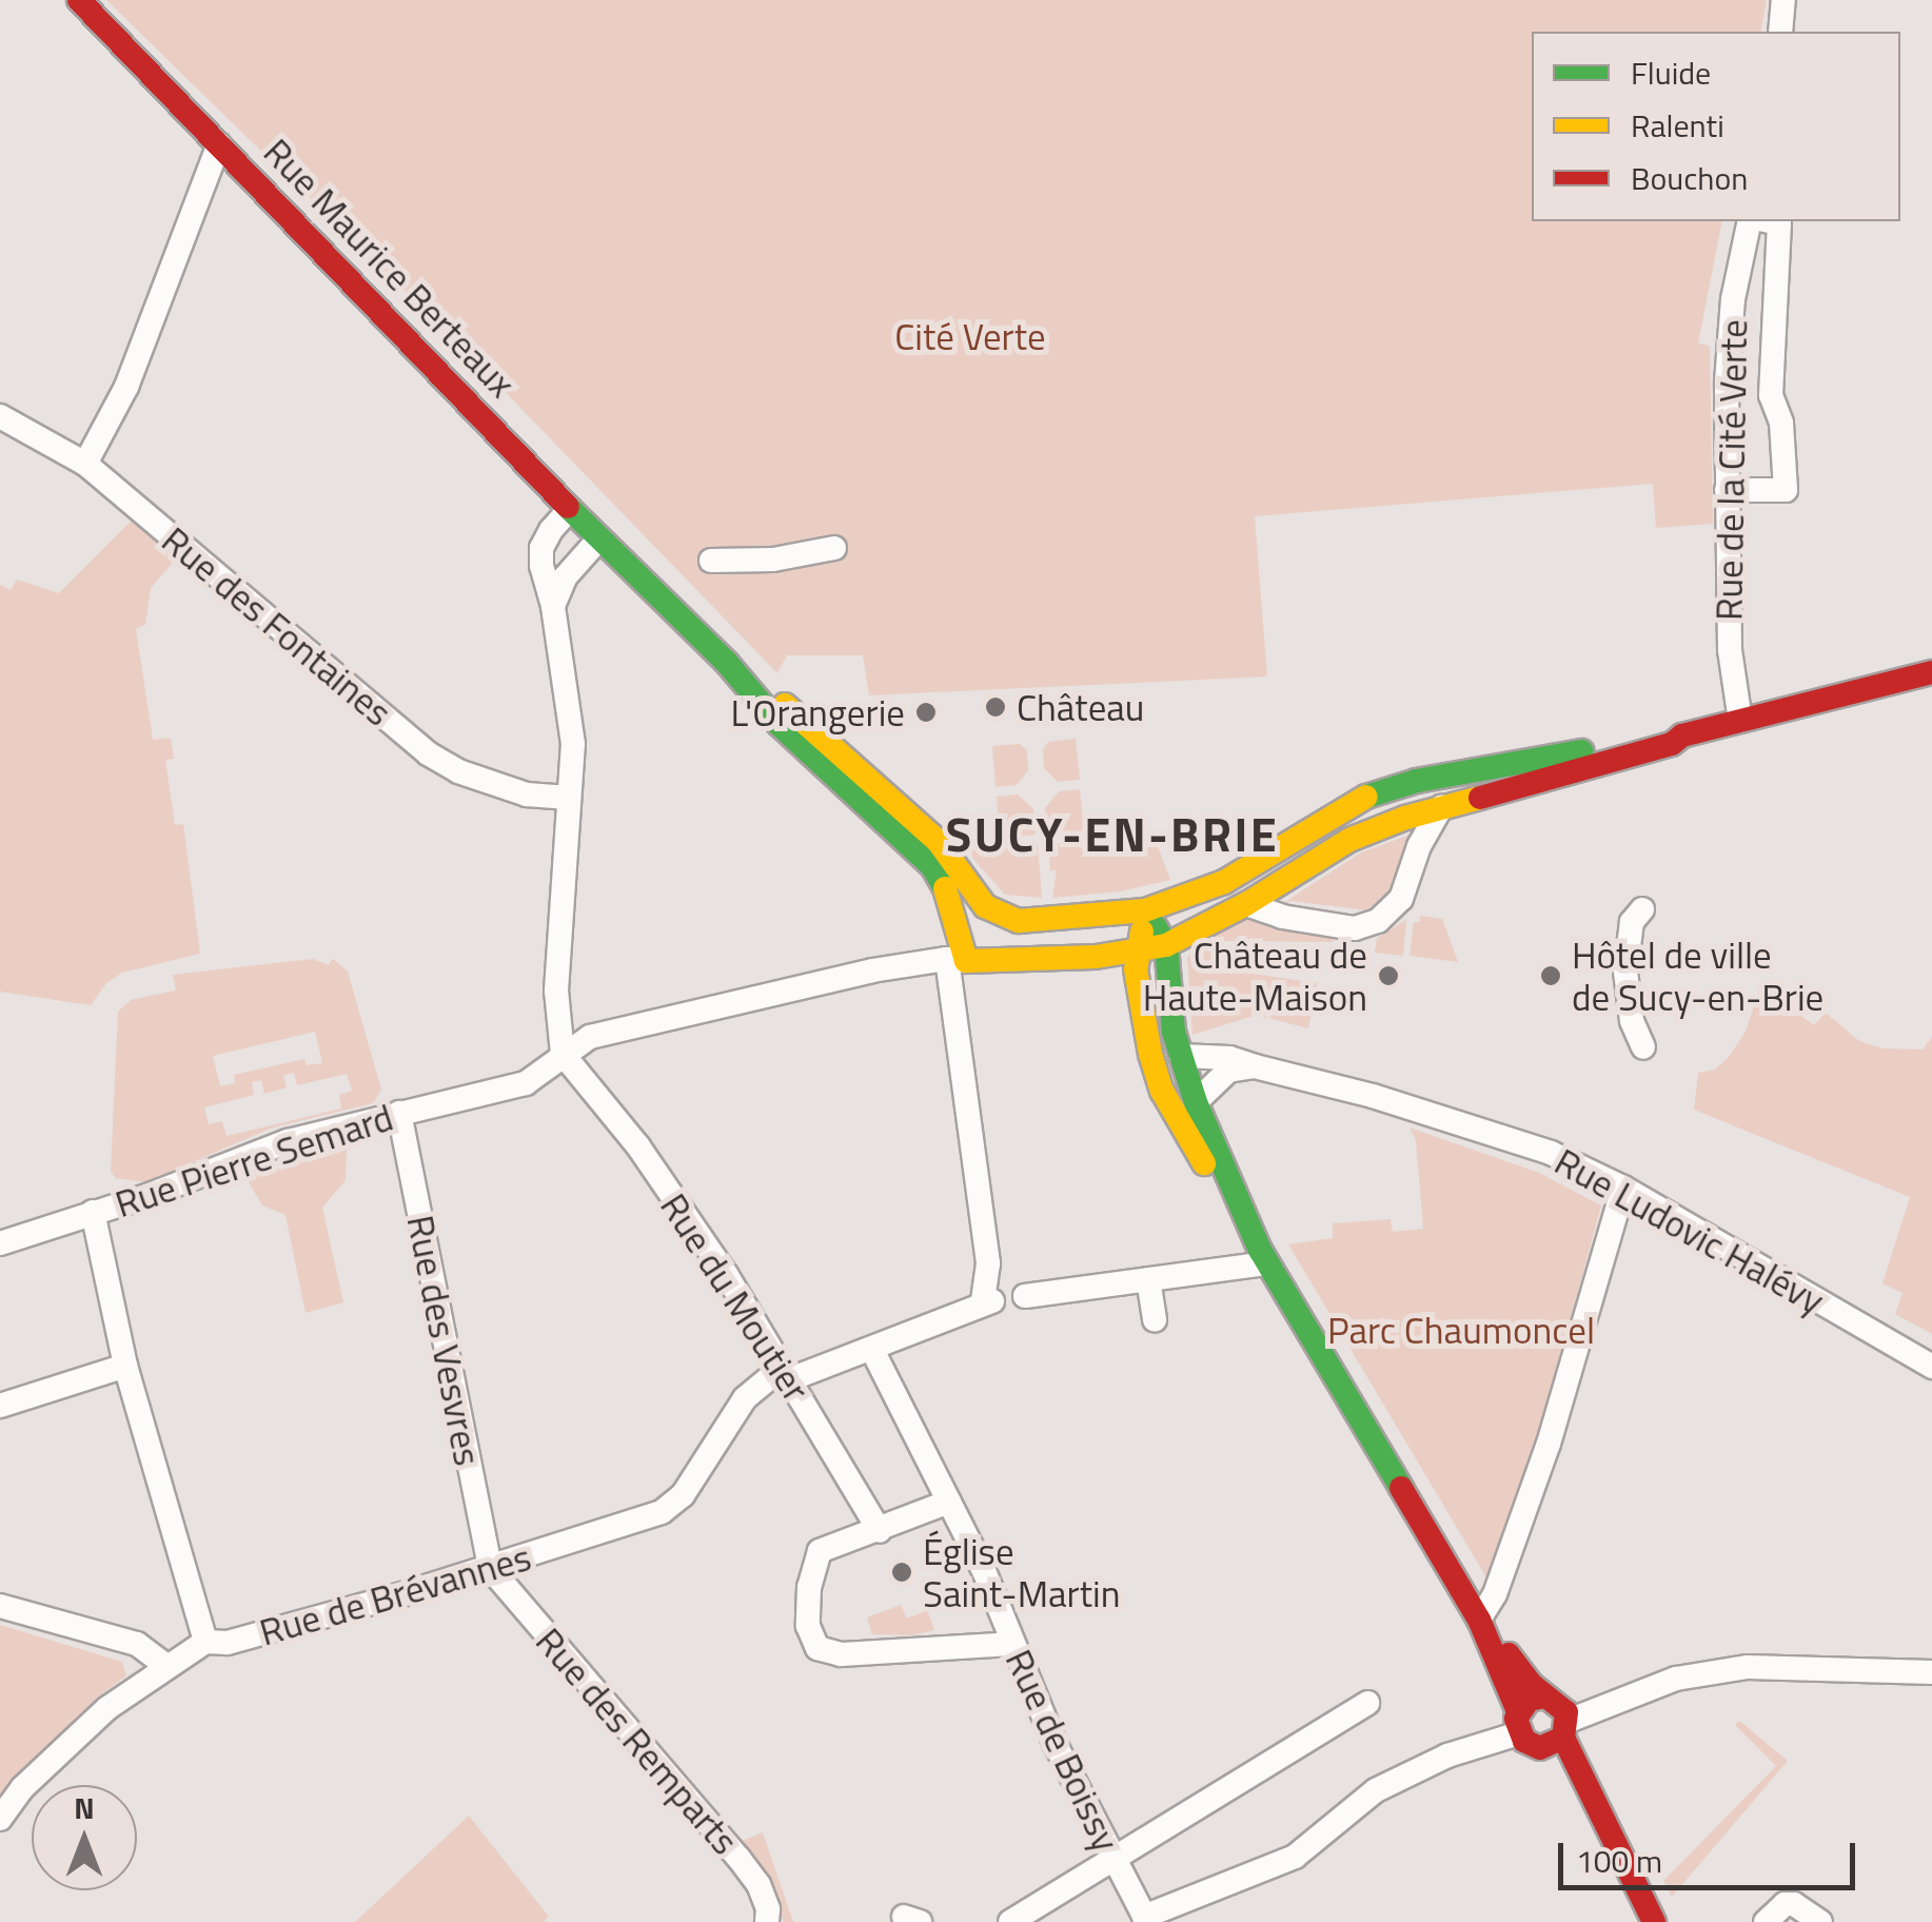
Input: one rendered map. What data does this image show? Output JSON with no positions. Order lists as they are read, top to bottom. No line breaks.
{"streets":{"street":["Rue Maurice Berteaux","Rue de la Cité Verte","Rue des Fontaines","Rue Pierre Semard","Rue Ludovic Halévy","Rue du Moutier","Rue des Vesvres","Rue de Brévannes","Rue des Remparts","Rue de Boissy"]},"crossings":[["Rue Pierre Semard","Rue du Moutier"],["Rue Pierre Semard","Rue des Vesvres"],["Rue du Moutier","Rue de Brévannes"],["Rue des Vesvres","Rue de Brévannes"],["Rue des Vesvres","Rue des Remparts"],["Rue de Brévannes","Rue des Remparts"]],"districts":["SUCY-EN-BRIE"],"parks":["Cité Verte","Parc Chaumoncel"],"places":["Château","L'Orangerie","Château de Haute-Maison","Hôtel de ville de Sucy-en-Brie","Église Saint-Martin"],"legend":["Fluide","Ralenti","Bouchon"],"scale_bar":"100 m","north":"top"}
